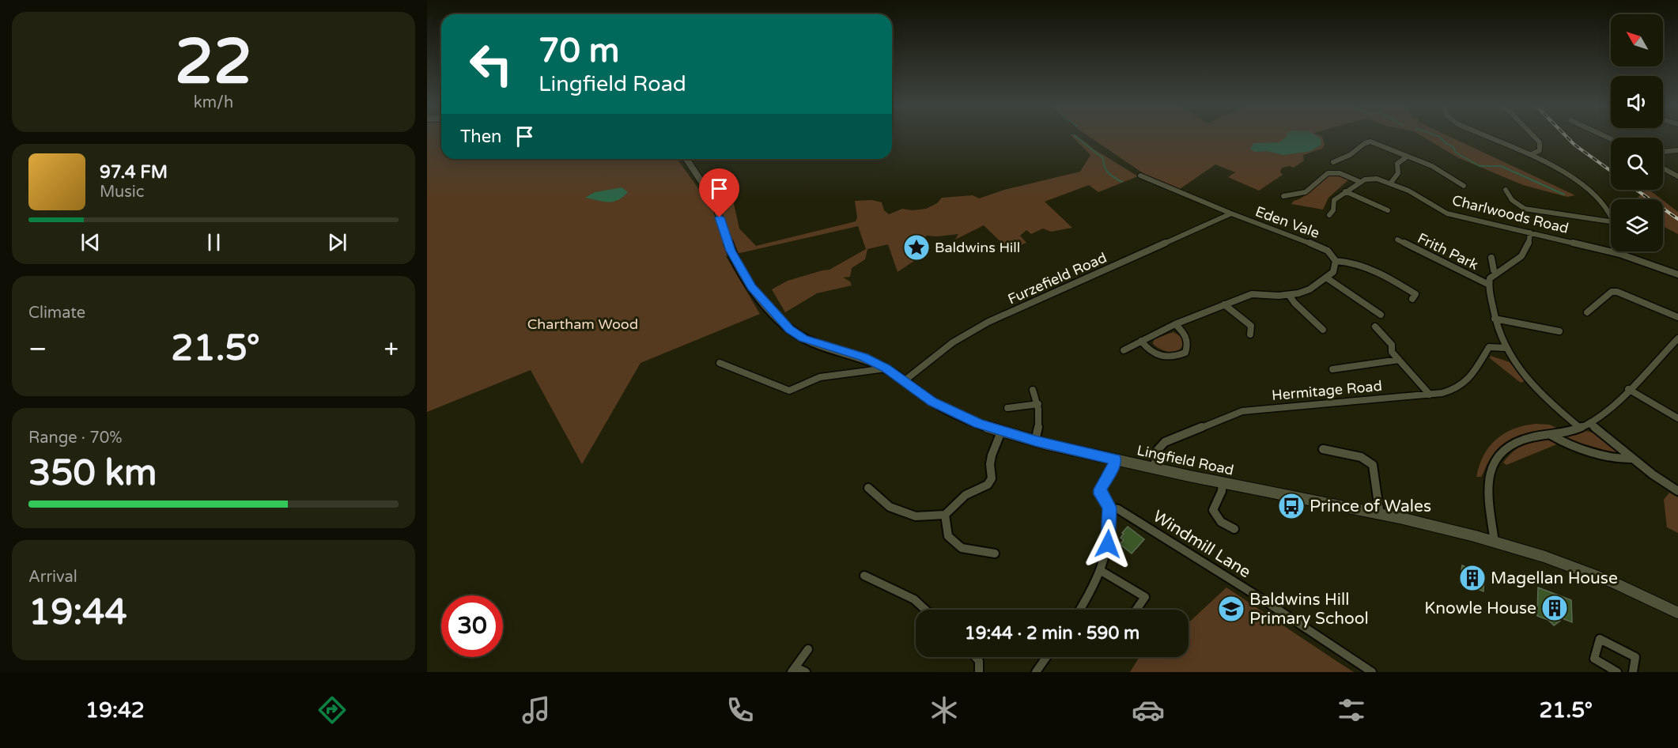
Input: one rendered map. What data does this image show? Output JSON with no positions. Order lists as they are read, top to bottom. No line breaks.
{"streets":{"street":["Charlwoods Road","Eden Vale","Frith Park","Furzefield Road","Hermitage Road","Lingfield Road","Windmill Lane"]},"crossings":[["Eden Vale","Furzefield Road"],["Furzefield Road","Lingfield Road"],["Hermitage Road","Lingfield Road"]],"parks":["Chartham Wood"],"places":{"place":["Baldwins Hill"],"bus stop":["Prince of Wales"],"building":["Magellan House","Knowle House"],"school or university":["Baldwins Hill Primary School"]},"north":"top left","page":{"tile":[["22","km/h"],"Climate",["Range · 70%","350 km"],["Arrival","19:44"]],"turn":["70 m","Lingfield Road"],"then":"Then","song":["97.4 FM","Music"],"heat":["−","21.5°","+"],"limit":"30","trip":"19:44 · 2 min · 590 m","tabs":["19:42","21.5°"]}}
